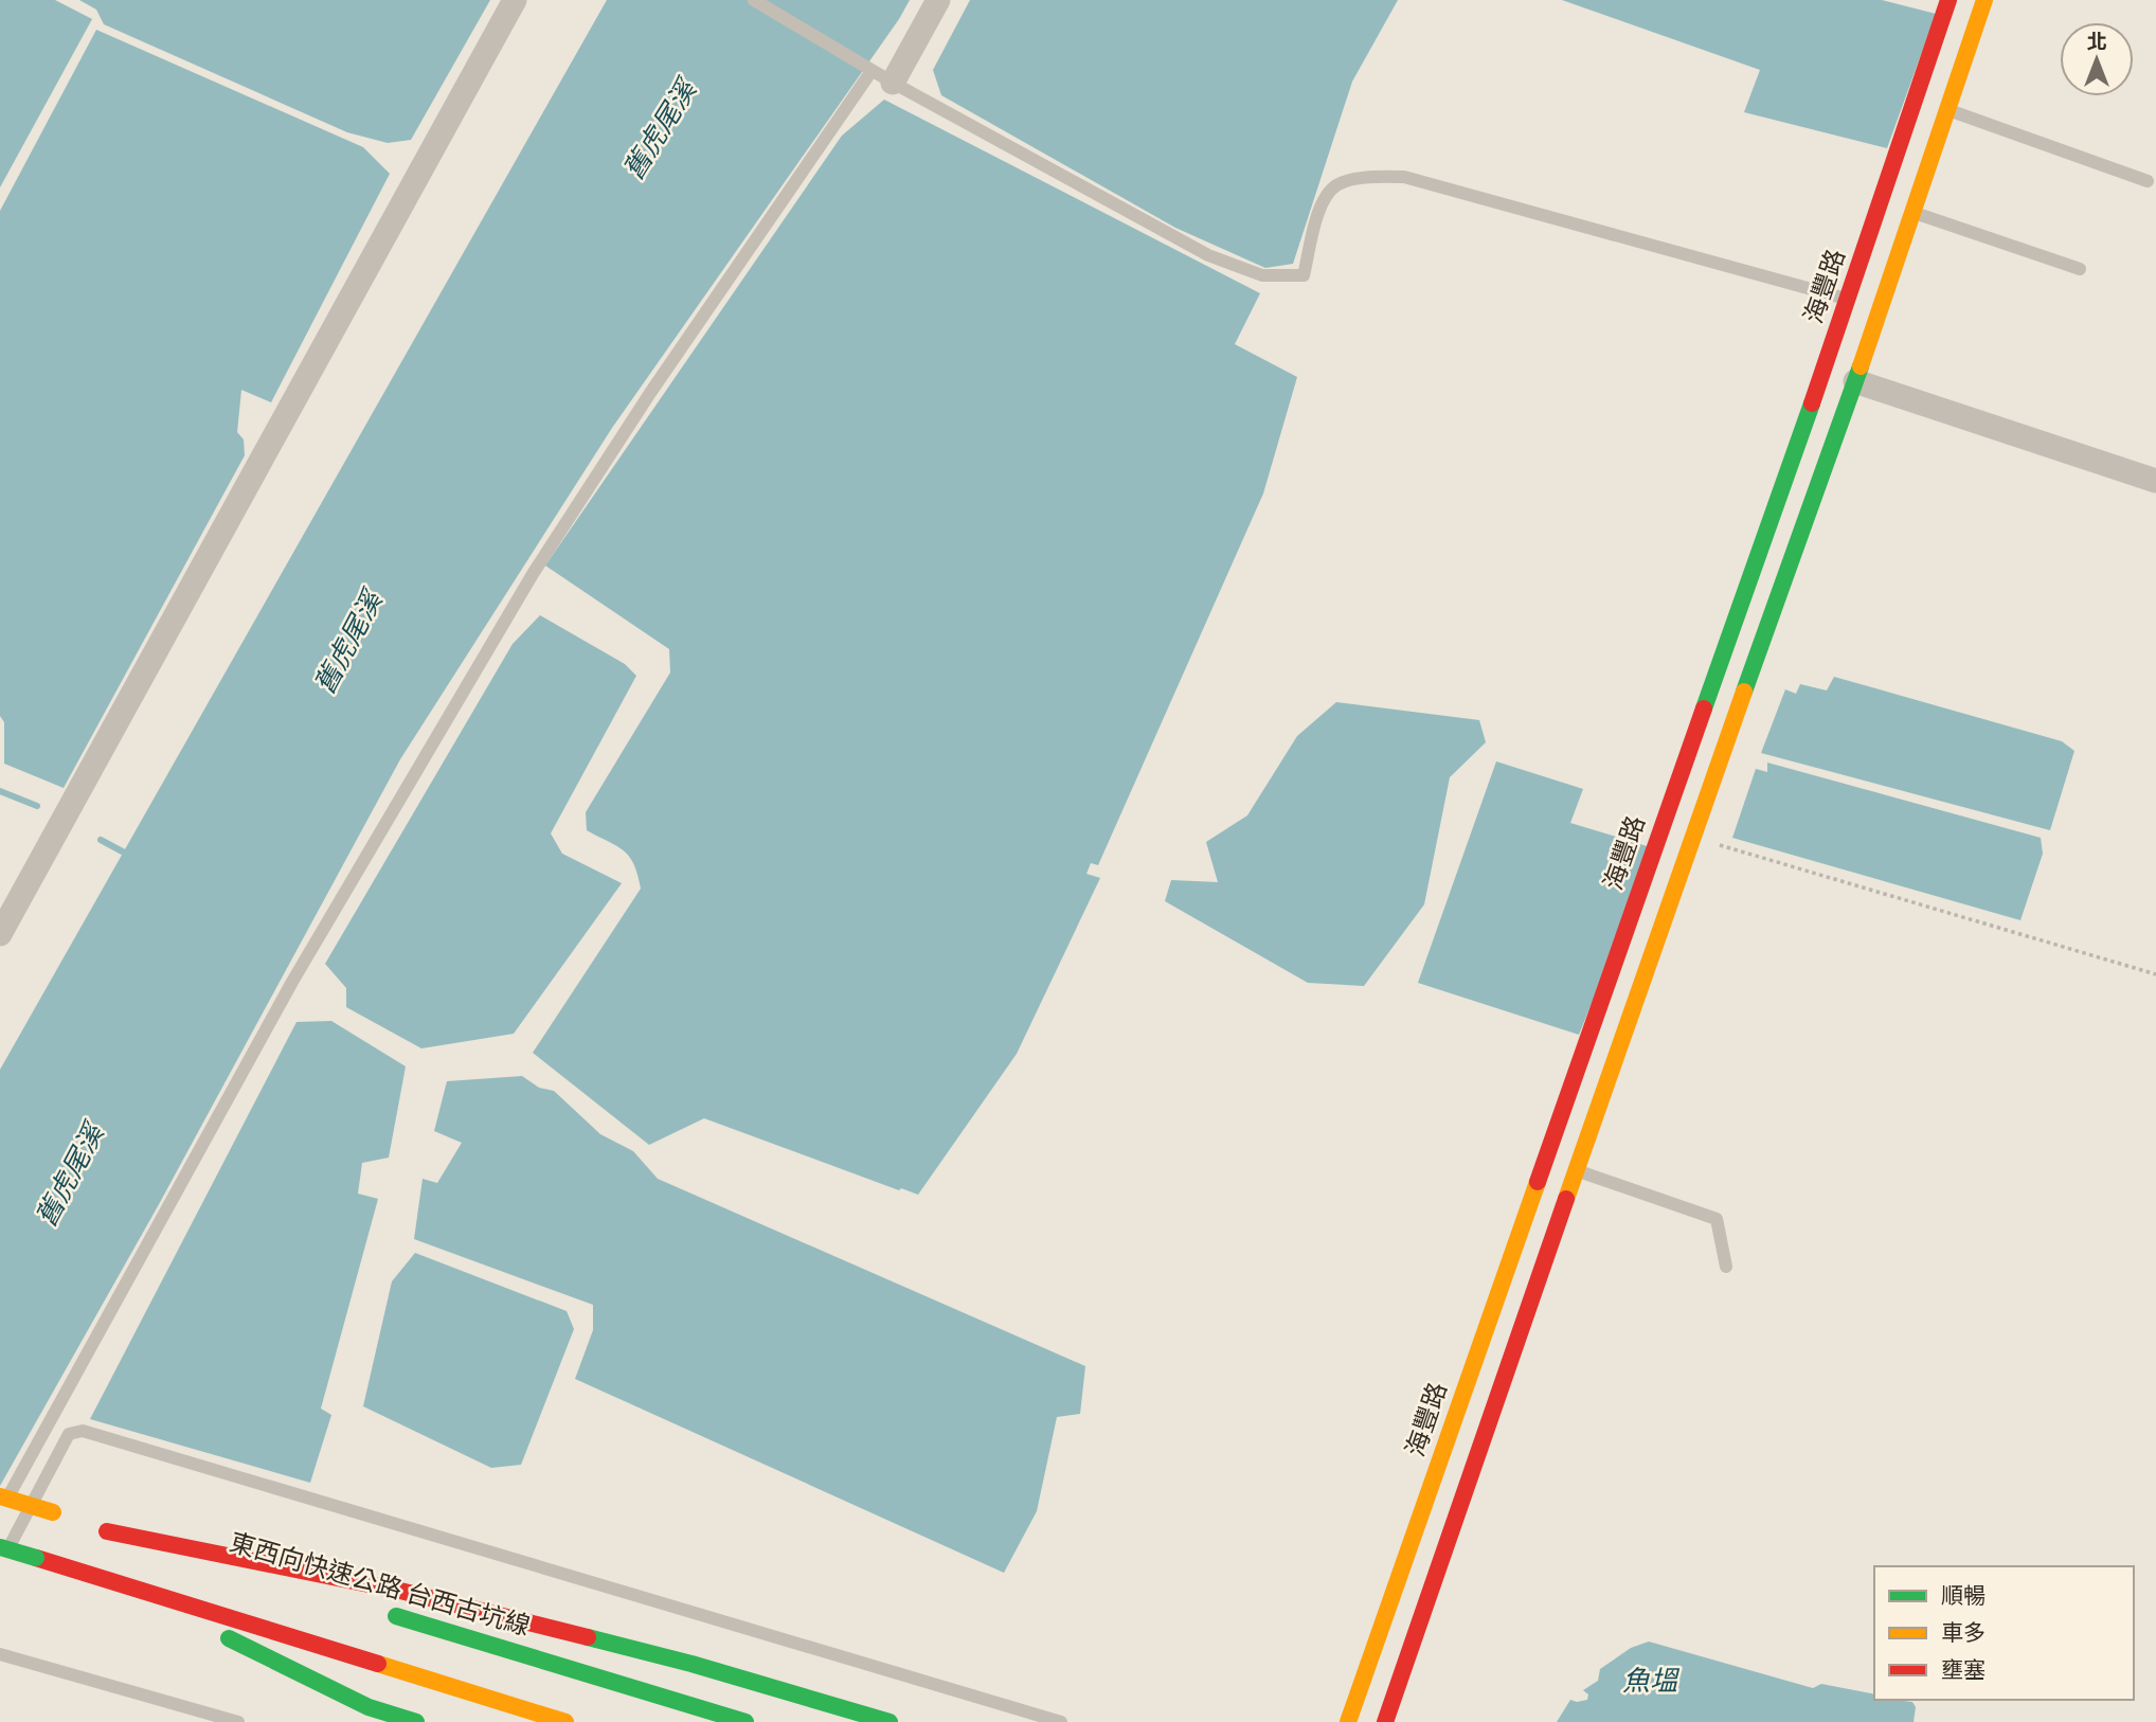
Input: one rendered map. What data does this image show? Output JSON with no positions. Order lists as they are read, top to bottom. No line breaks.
{"streets":{"main road":["海豐路","東西向快速公路 台西古坑線"]},"water":["舊虎尾溪","魚塭"],"legend":["順暢","車多","壅塞"],"north":"top"}
